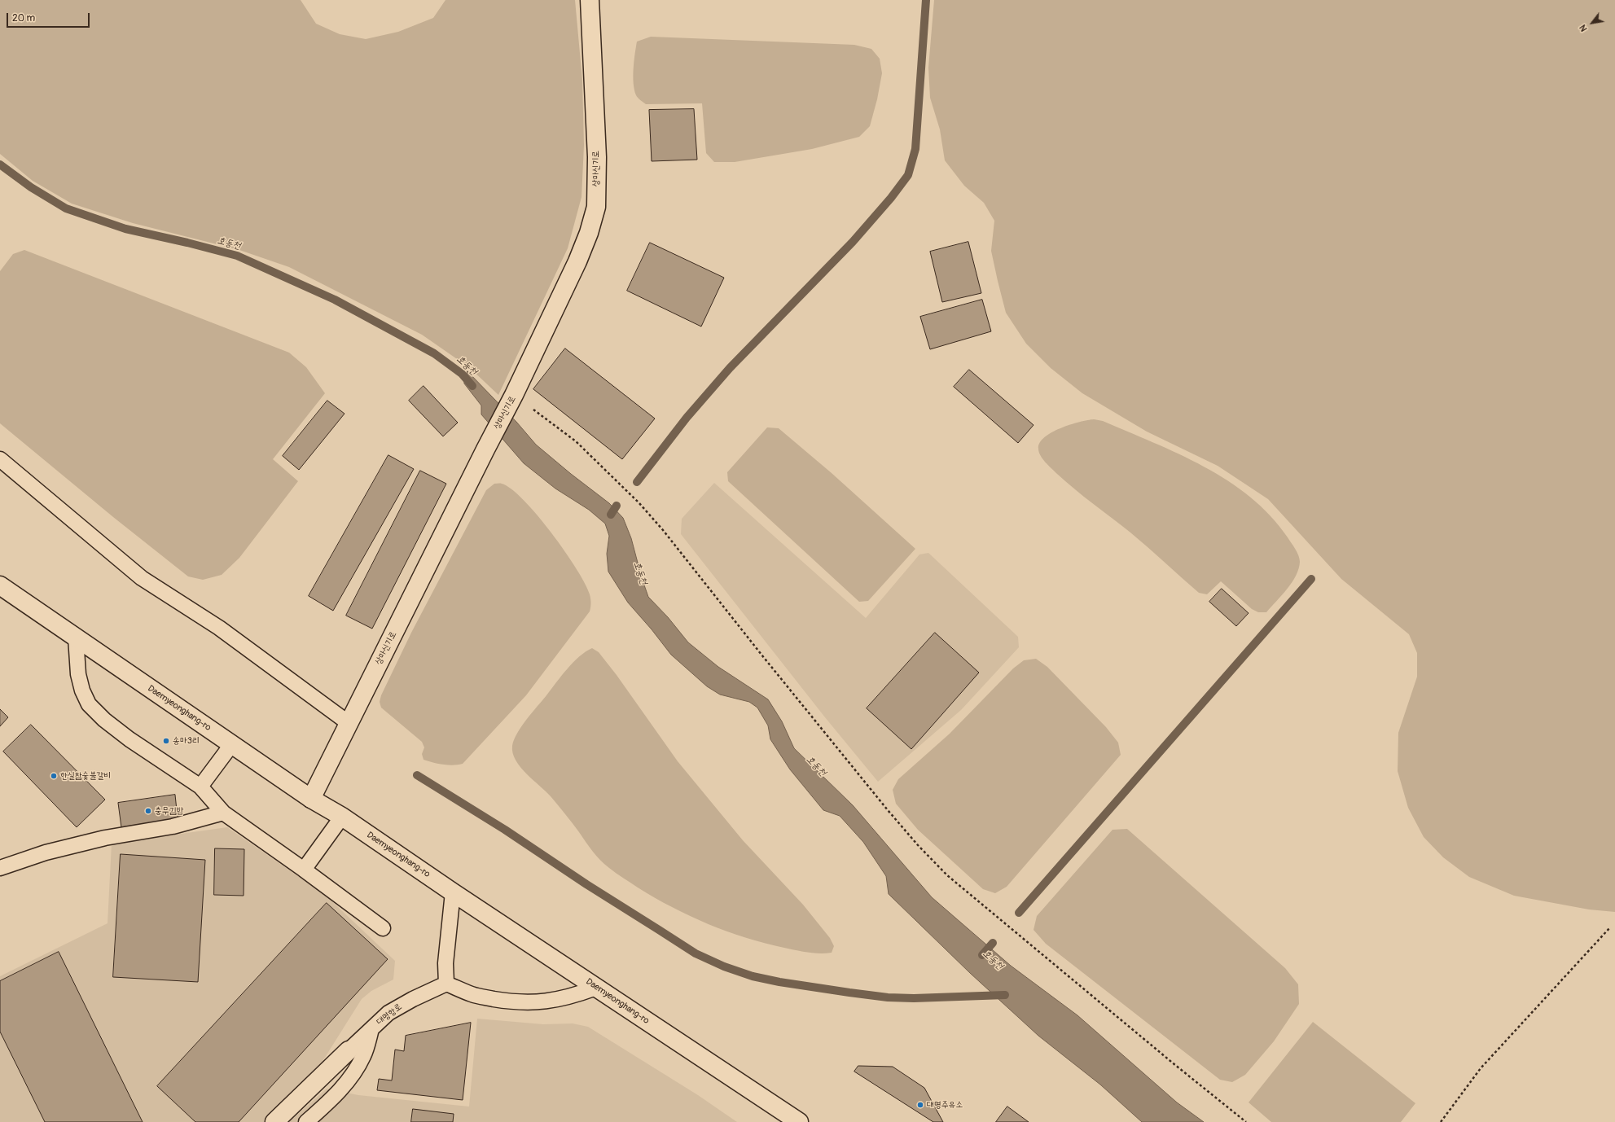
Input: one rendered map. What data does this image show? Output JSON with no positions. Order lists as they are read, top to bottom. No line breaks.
{"streets":{"street":["상마신기로","Daemyeonghang-ro","대명항로"]},"crossings":[["상마신기로","Daemyeonghang-ro"]],"water":["호동천"],"places":["송마3리","한실참숯불갈비","충무김밥","대명주유소"],"scale_bar":"20 m","north":"bottom left"}
